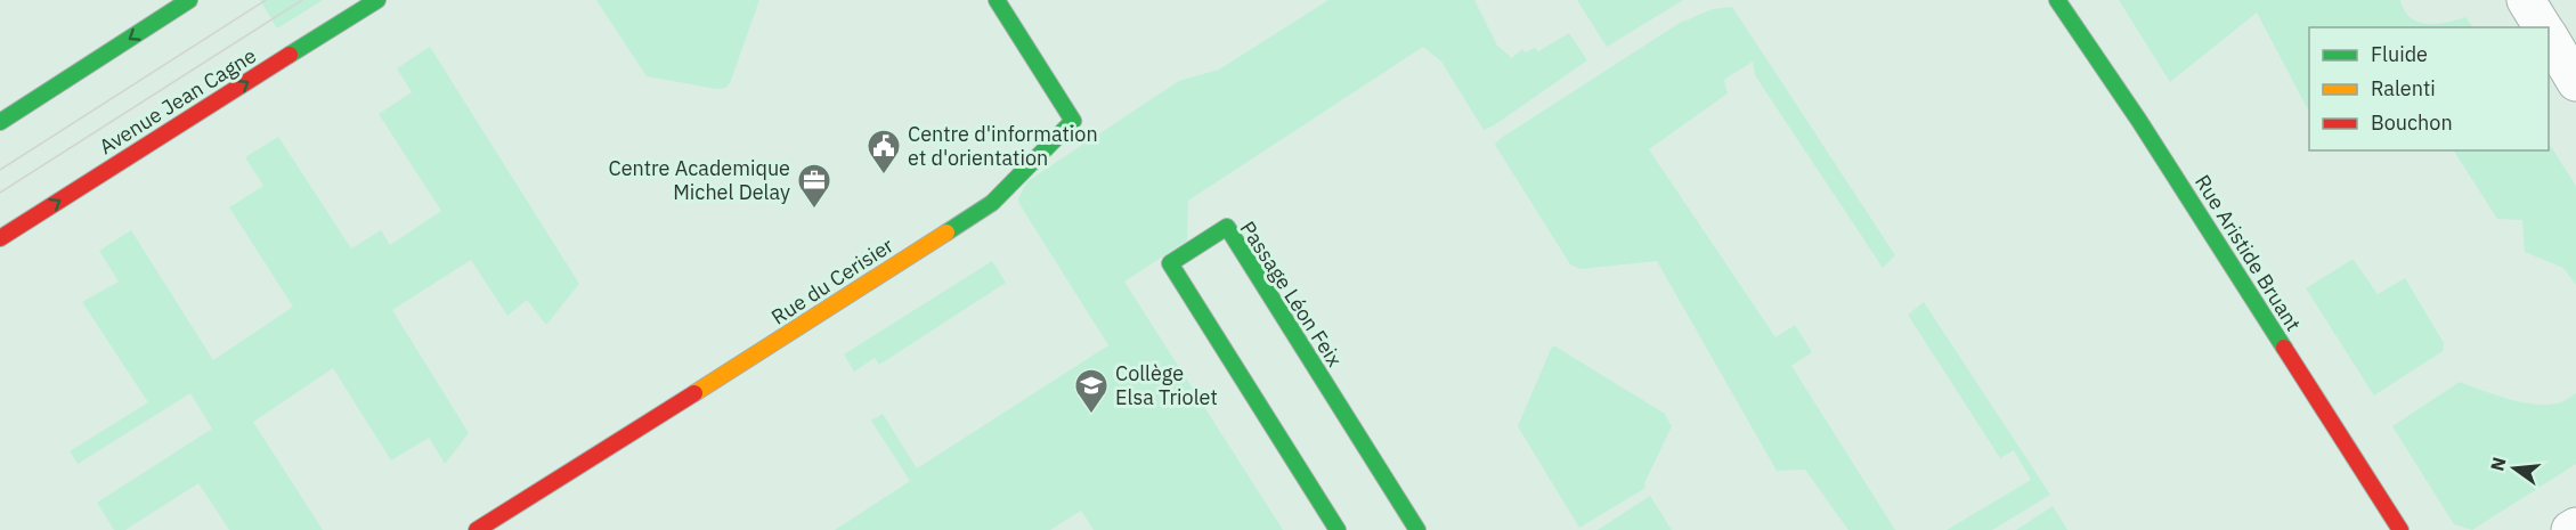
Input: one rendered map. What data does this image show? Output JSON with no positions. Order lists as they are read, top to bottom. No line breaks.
{"streets":{"street":["Avenue Jean Cagne","Rue Aristide Bruant","Rue du Cerisier","Passage Léon Feix"]},"places":{"public building":["Centre d'information et d'orientation"],"office":["Centre Academique Michel Delay"],"school or university":["Collège Elsa Triolet"]},"legend":["Fluide","Ralenti","Bouchon"],"north":"left"}
